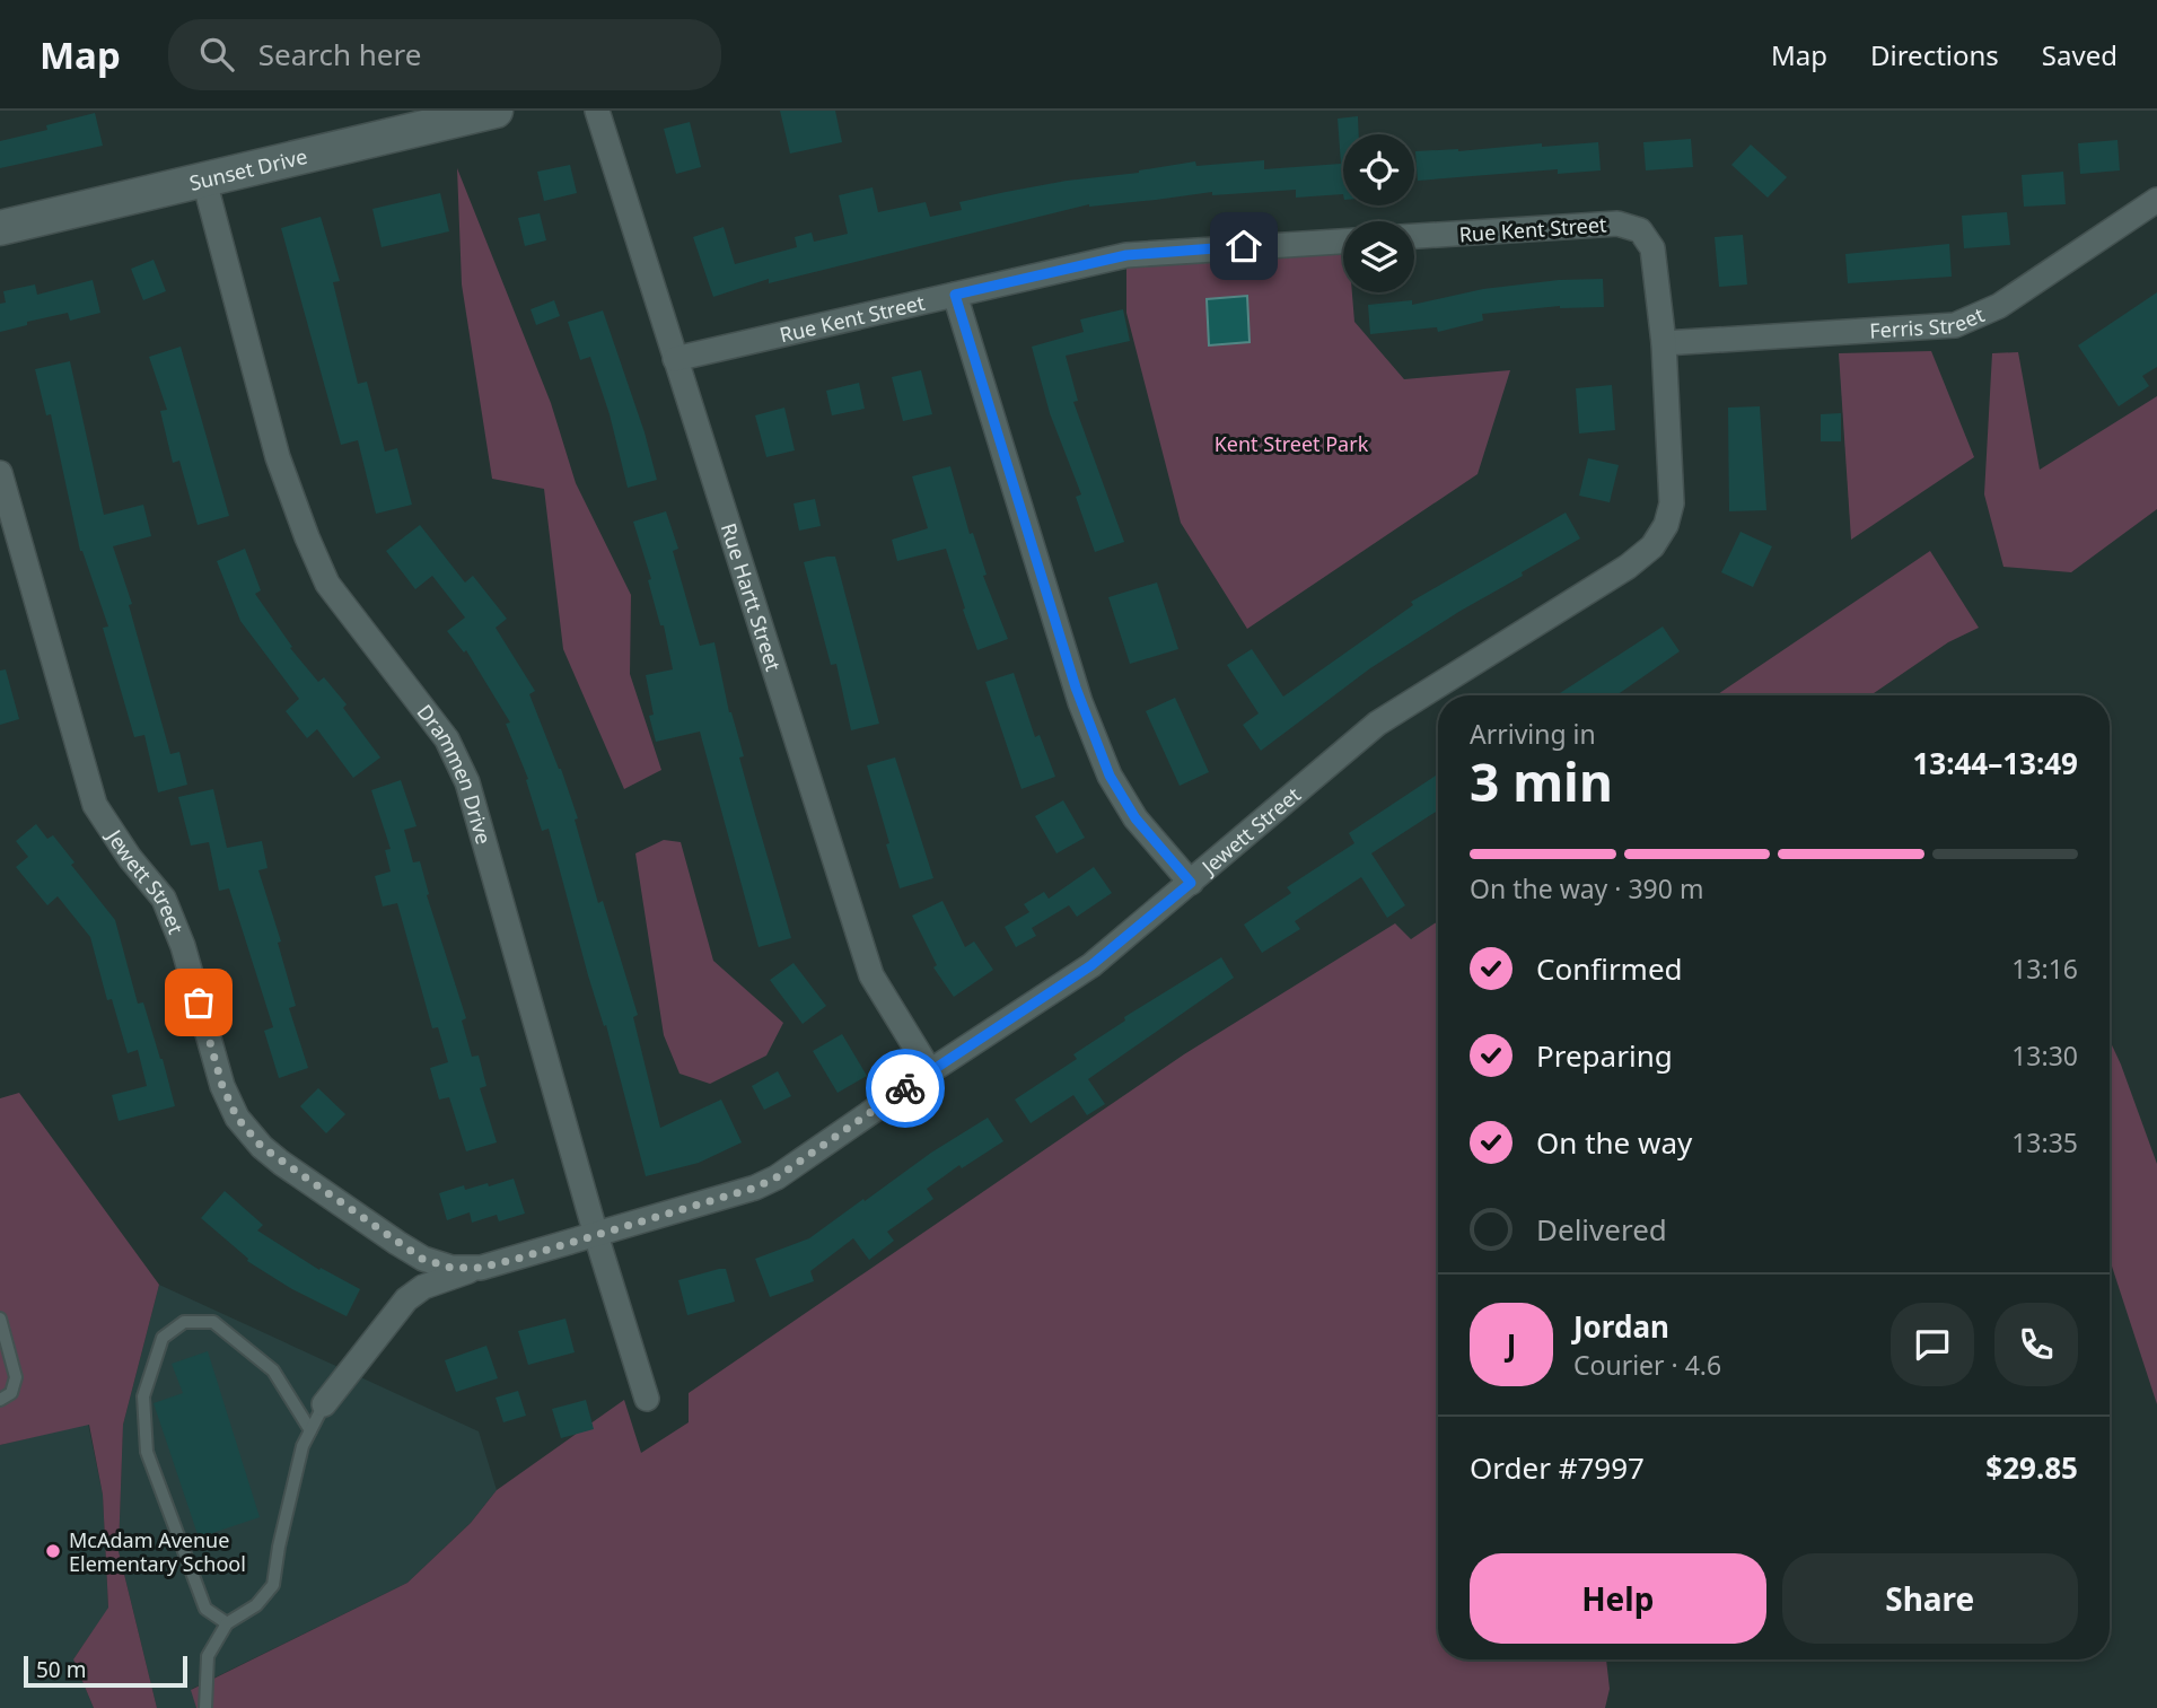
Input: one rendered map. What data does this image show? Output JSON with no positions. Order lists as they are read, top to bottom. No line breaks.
{"streets":{"street":["Sunset Drive","Rue Kent Street","Ferris Street","Rue Hartt Street","Drammen Drive","Jewett Street"]},"crossings":[["Sunset Drive","Drammen Drive"],["Rue Kent Street","Ferris Street"],["Rue Kent Street","Rue Hartt Street"],["Rue Kent Street","Jewett Street"],["Ferris Street","Jewett Street"],["Rue Hartt Street","Jewett Street"],["Drammen Drive","Jewett Street"]],"parks":["Kent Street Park"],"places":["McAdam Avenue Elementary School"],"scale_bar":"50 m","page":{"header":"Map","search":"Search here","nav":["Map","Directions","Saved"],"heading":["3 min","Arriving in","13:44–13:49"],"panel":["Jordan","Courier · 4.6","Order #7997","$29.85"],"bar":"On the way · 390 m","list":[["Confirmed","13:16"],["Preparing","13:30"],["On the way","13:35"],"Delivered"],"round":"J","buttons":["Help","Share"],"scale":"50 m"}}
